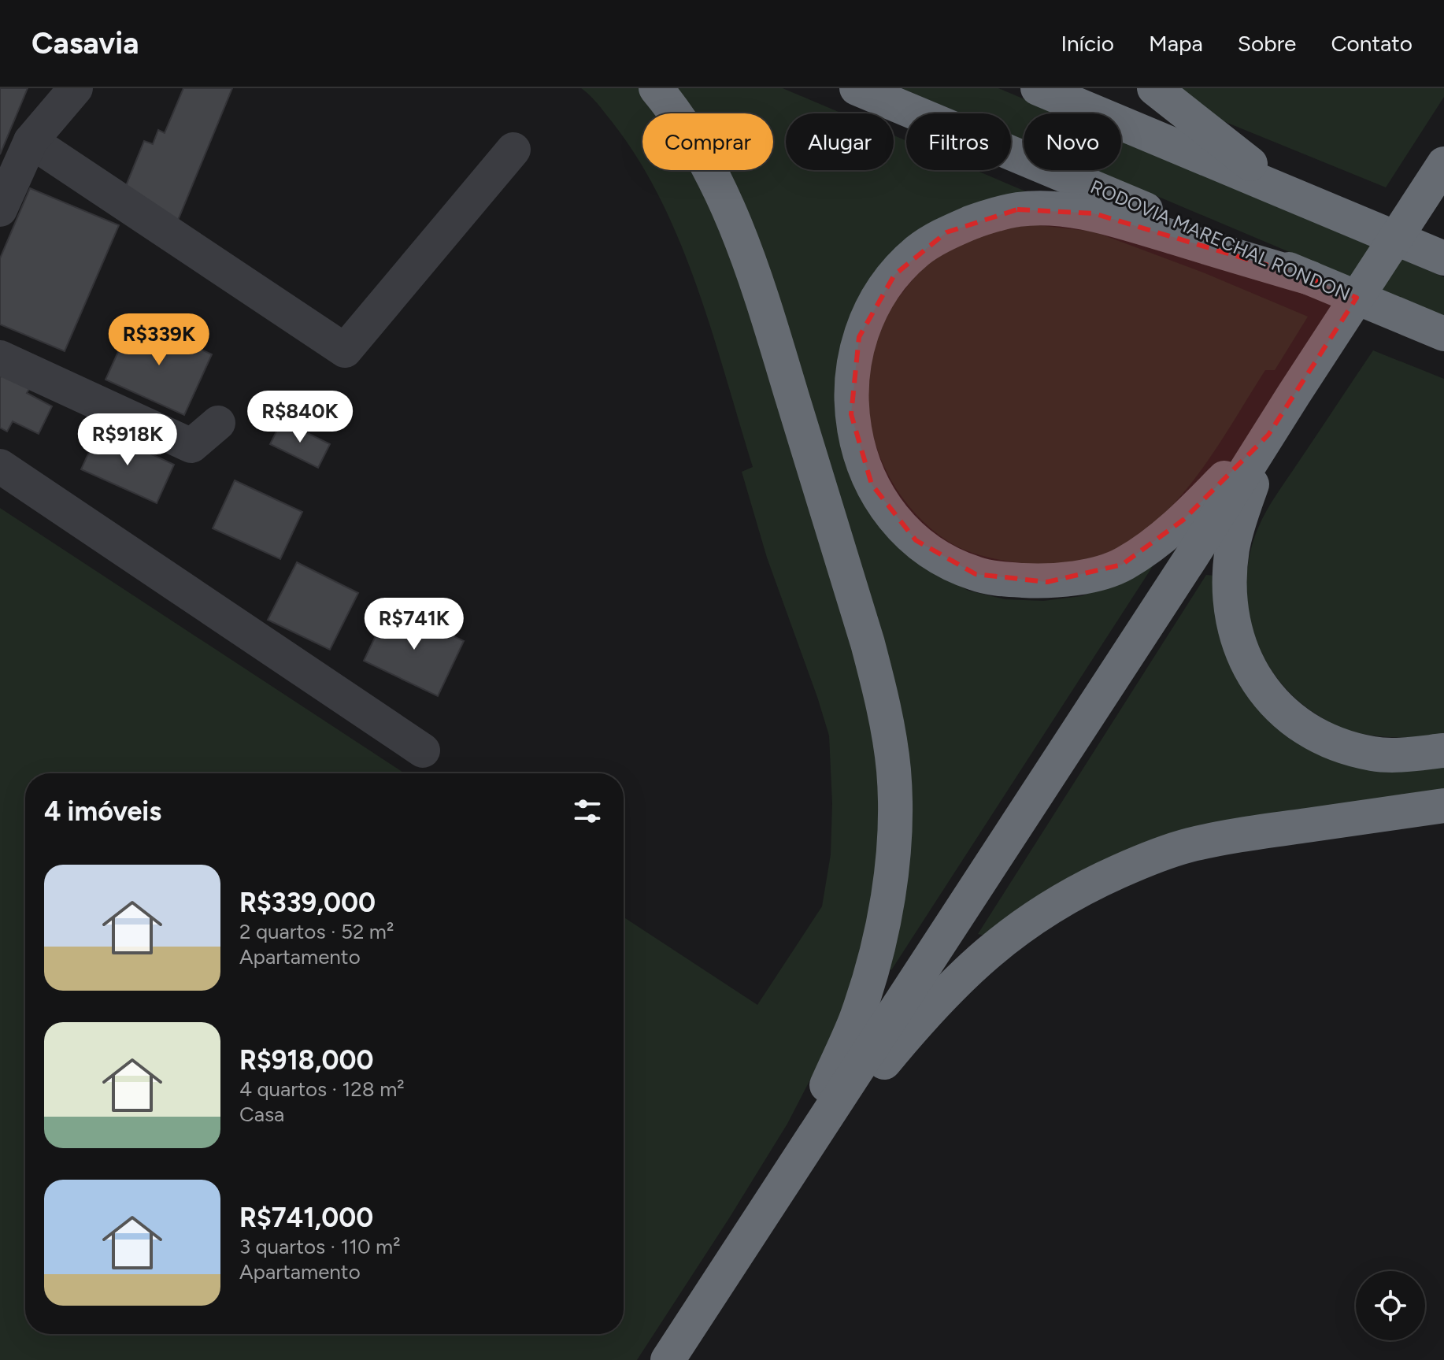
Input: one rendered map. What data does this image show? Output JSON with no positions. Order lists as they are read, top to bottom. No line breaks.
{"streets":{"highway":["RODOVIA MARECHAL RONDON"]},"page":{"header":"Casavia","nav":["Início","Mapa","Sobre","Contato"],"chip":["Comprar","Alugar","Filtros","Novo"],"price":["R$339K","R$840K","R$918K","R$741K"],"heading":"4 imóveis","list":[{"name":"R$339,000","note":"2 quartos · 52 m² · Apartamento"},{"name":"R$918,000","note":"4 quartos · 128 m² · Casa"},{"name":"R$741,000","note":"3 quartos · 110 m² · Apartamento"}]}}
